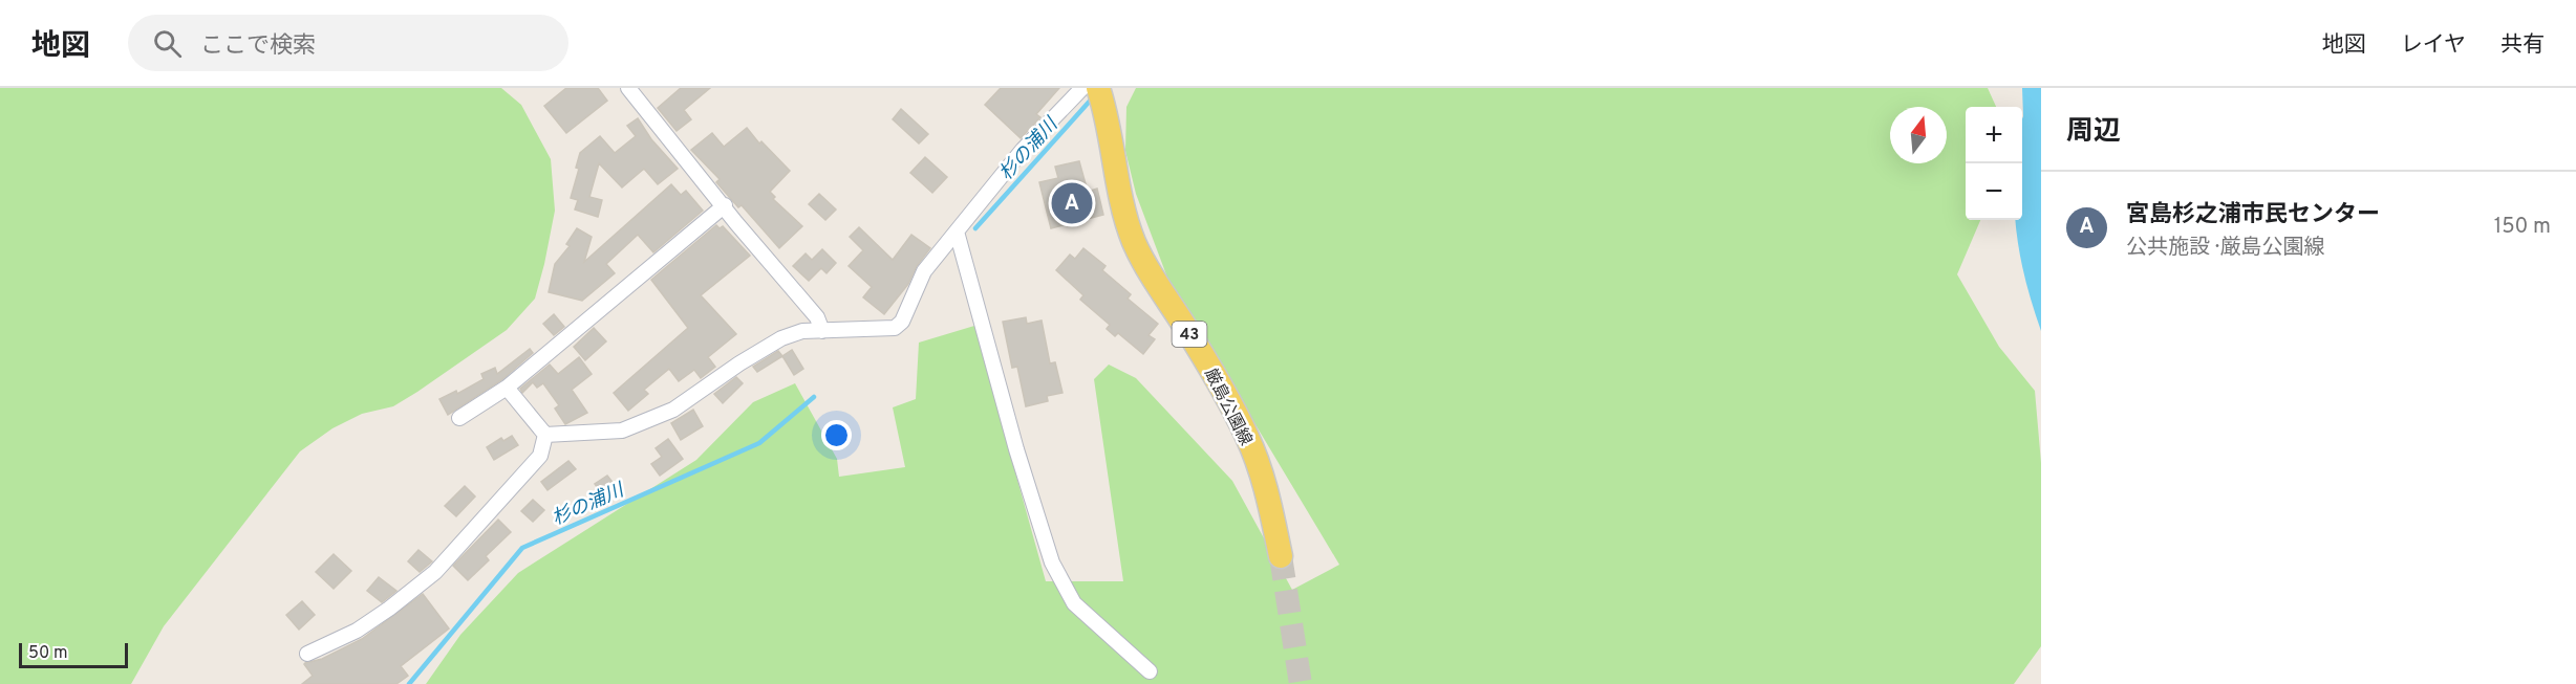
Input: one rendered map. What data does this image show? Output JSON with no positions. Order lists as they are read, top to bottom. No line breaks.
{"streets":{"main road":["43","厳島公園線"]},"water":["杉の浦川"],"scale_bar":"50 m","north":"top","page":{"header":"地図","search":"ここで検索","nav":["地図","レイヤ","共有"],"heading":"周辺","map_buttons":["+","−"],"list":[{"mark":"A","name":"宮島杉之浦市民センター","note":"公共施設 · 厳島公園線","value":"150 m"}],"pins":"A","scale":"50 m"}}
